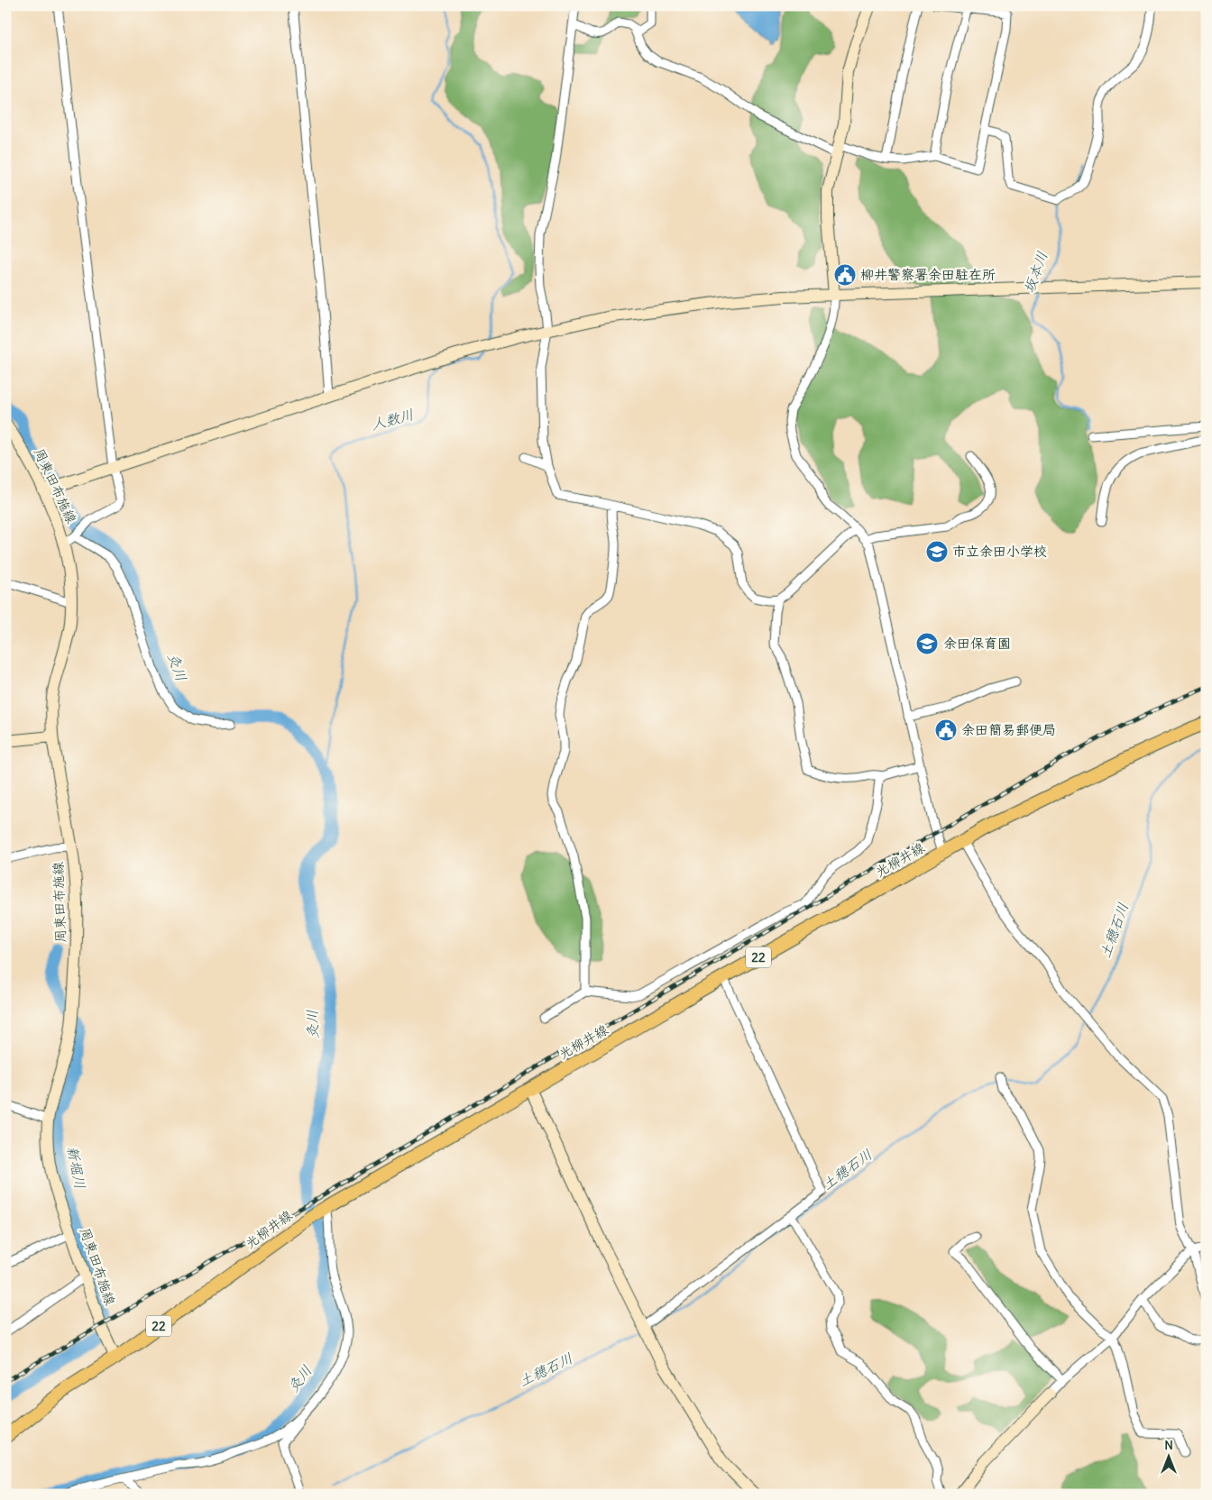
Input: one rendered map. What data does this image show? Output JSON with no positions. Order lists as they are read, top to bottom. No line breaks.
{"streets":{"main road":["光柳井線","22"],"street":["周東田布施線"]},"crossings":[["周東田布施線","光柳井線"]],"water":["坂本川","人数川","灸川","土穂石川","新堀川"],"places":{"public building":["柳井警察署余田駐在所","余田簡易郵便局"],"school or university":["市立余田小学校","余田保育園"]},"north":"top"}
